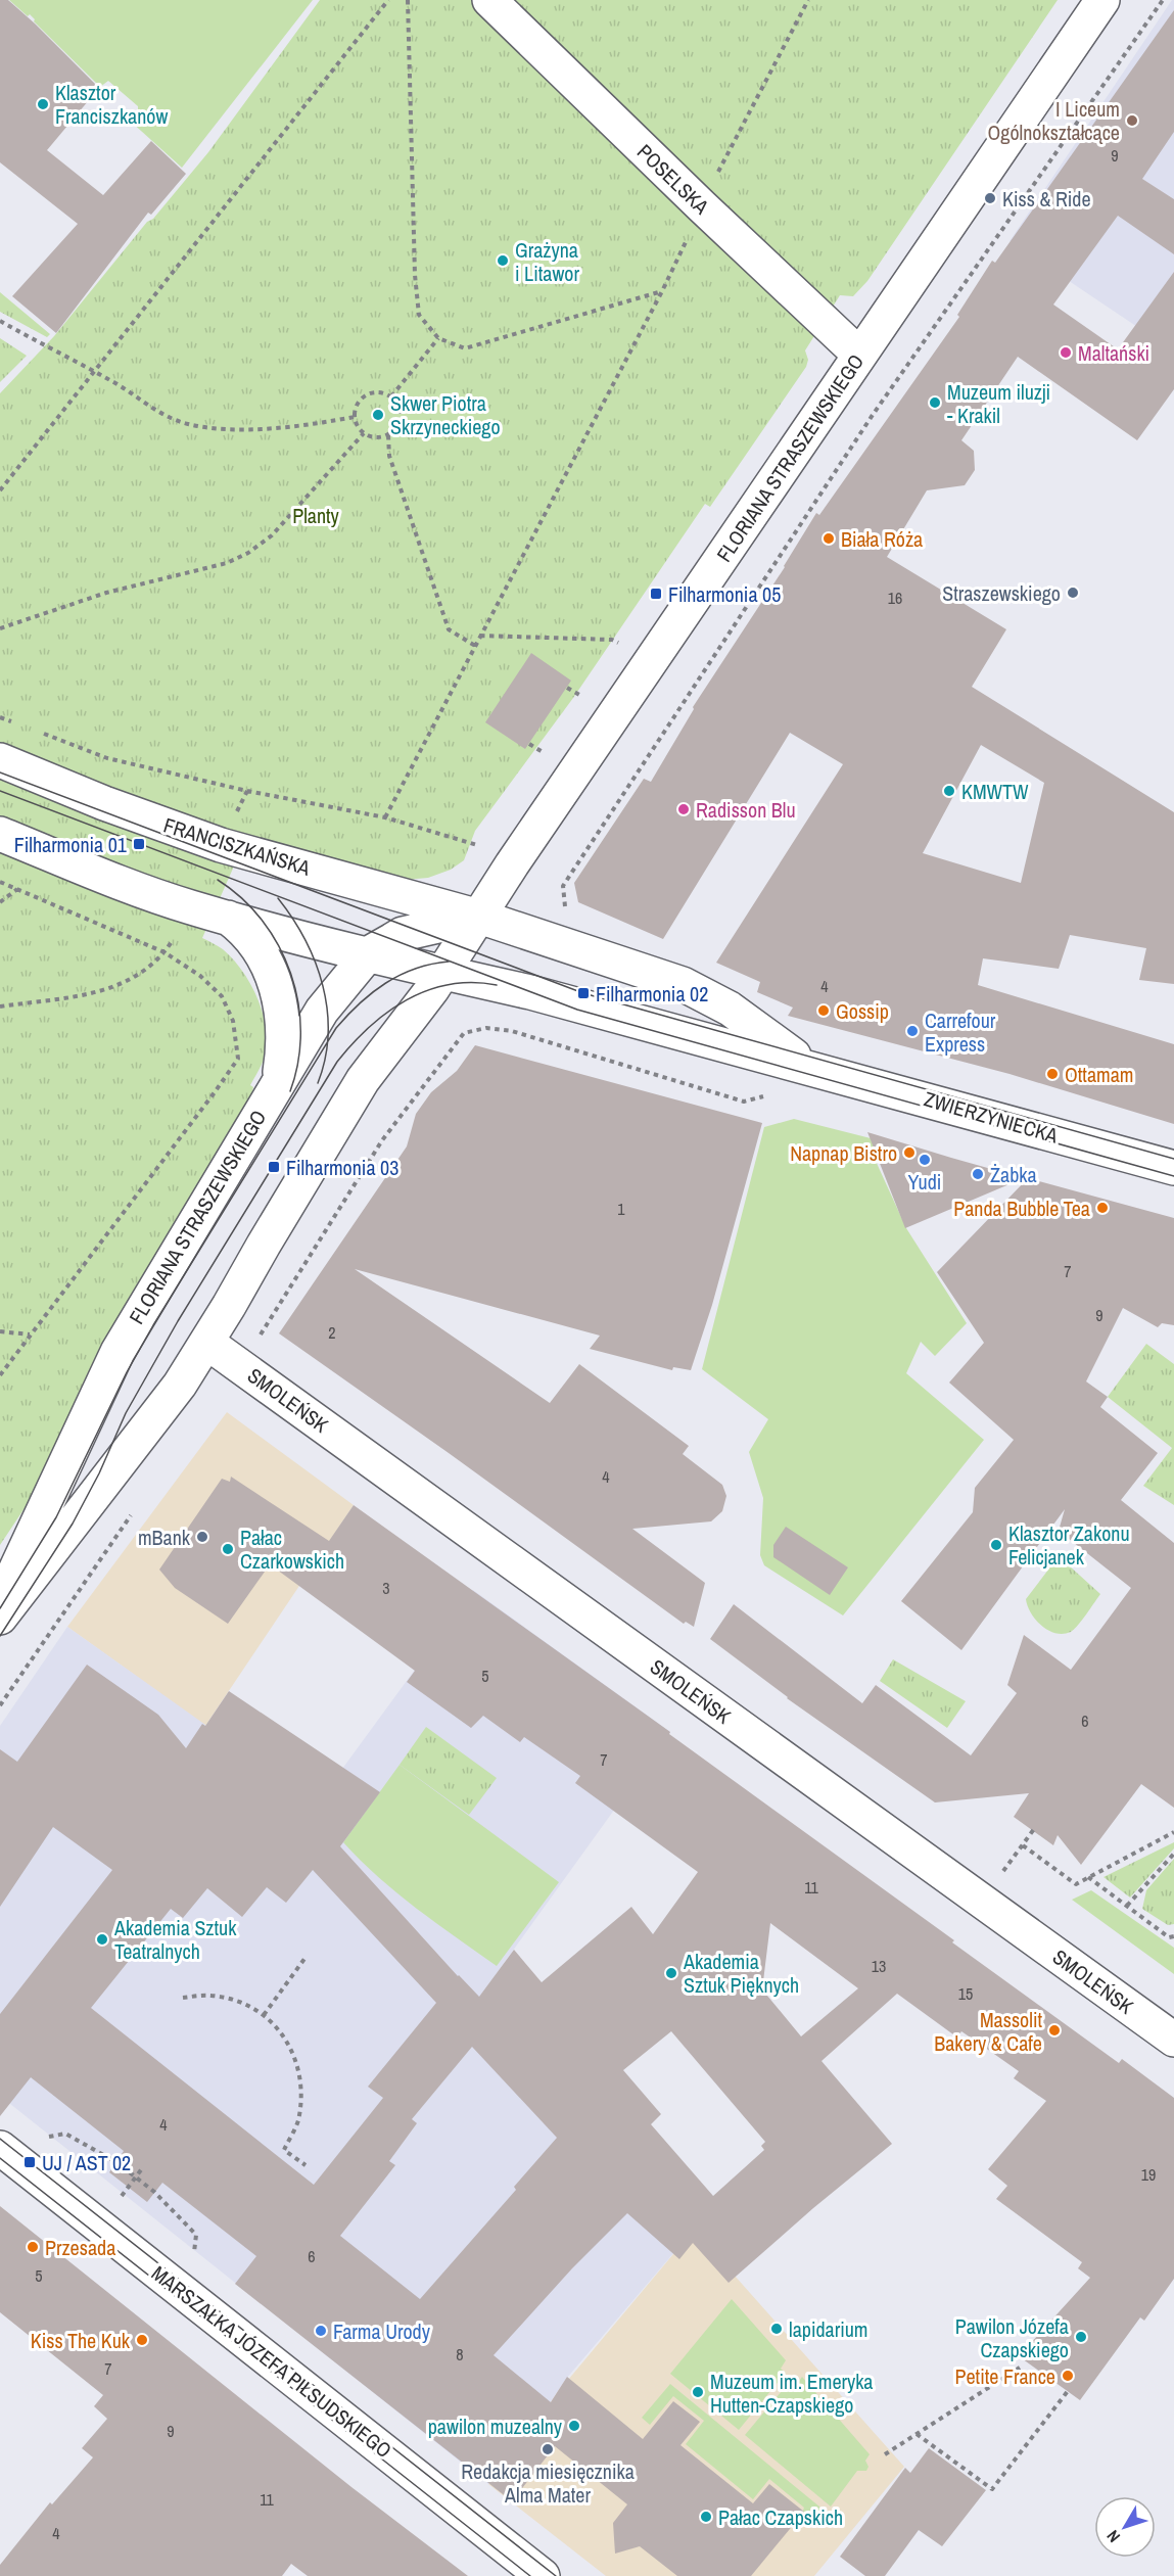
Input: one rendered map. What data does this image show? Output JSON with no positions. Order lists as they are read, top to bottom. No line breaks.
{"streets":{"street":["POSELSKA","FLORIANA STRASZEWSKIEGO","FRANCISZKAŃSKA","ZWIERZYNIECKA","SMOLEŃSK","MARSZAŁKA JÓZEFA PIŁSUDSKIEGO"]},"crossings":[["POSELSKA","FLORIANA STRASZEWSKIEGO"],["FLORIANA STRASZEWSKIEGO","FRANCISZKAŃSKA"],["FLORIANA STRASZEWSKIEGO","ZWIERZYNIECKA"],["FLORIANA STRASZEWSKIEGO","SMOLEŃSK"],["FRANCISZKAŃSKA","ZWIERZYNIECKA"]],"parks":["Planty"],"places":{"other":["Klasztor Franciszkanów","I Liceum Ogólnokształcące","Kiss & Ride","Grażyna i Litawor","Maltański","Muzeum iluzji - Krakil","Skwer Piotra Skrzyneckiego","Biała Róża","Straszewskiego","KMWTW","Radisson Blu","Gossip","Carrefour Express","Ottamam","Napnap Bistro","Yudi","Żabka","Panda Bubble Tea","mBank","Klasztor Zakonu Felicjanek","Pałac Czarkowskich","Akademia Sztuk Teatralnych","Akademia Sztuk Pięknych","Massolit Bakery & Cafe","Przesada","lapidarium","Farma Urody","Pawilon Józefa Czapskiego","Kiss The Kuk","Petite France","Muzeum im. Emeryka Hutten-Czapskiego","pawilon muzealny","Redakcja miesięcznika Alma Mater","Pałac Czapskich"],"transit":["Filharmonia 05","Filharmonia 01","Filharmonia 02","Filharmonia 03","UJ / AST 02"]},"house_numbers":["9","16","4","1","7","9","2","4","3","5","6","7","11","13","15","4","19","6","5","8","7","9","11","4"],"north":"bottom left"}
